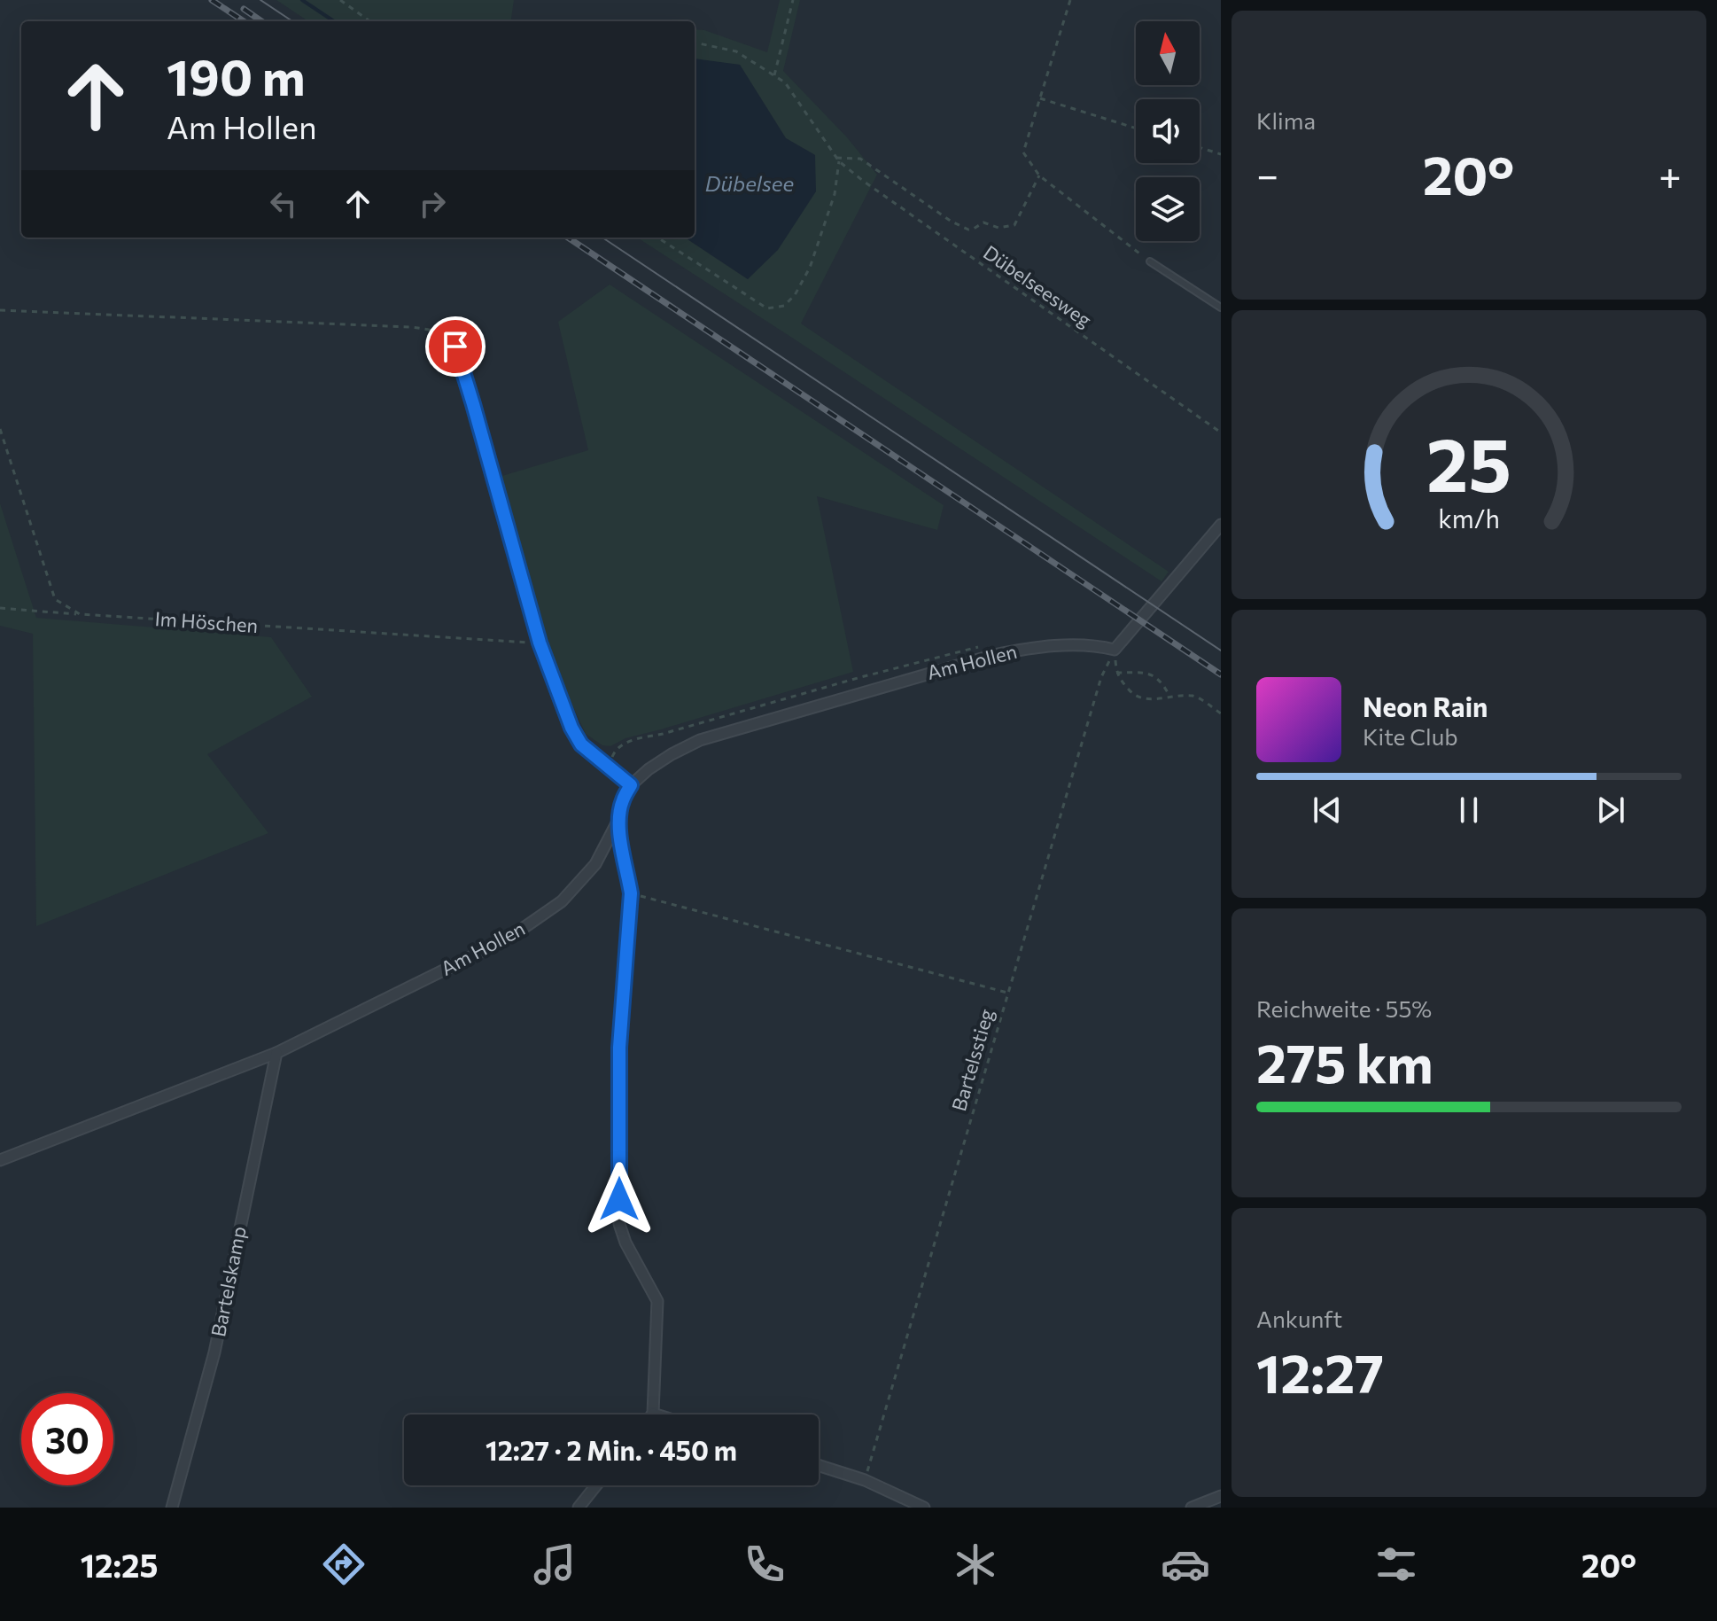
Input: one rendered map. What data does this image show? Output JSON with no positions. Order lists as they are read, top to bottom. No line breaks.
{"streets":{"street":["Am Hollen","Bartelskamp"],"path":["Dübelseesweg","Im Höschen","Bartelsstieg"]},"crossings":[["Am Hollen","Bartelsstieg"],["Am Hollen","Bartelskamp"]],"water":["Dübelsee"],"north":"top","page":{"tile":["Klima",["Reichweite · 55%","275 km"],["Ankunft","12:27"]],"turn":["190 m","Am Hollen"],"heat":["−","20°","+"],"song":["Neon Rain","Kite Club"],"limit":"30","trip":"12:27 · 2 Min. · 450 m","tabs":["12:25","20°"],"gauge":["25","km/h"]}}
